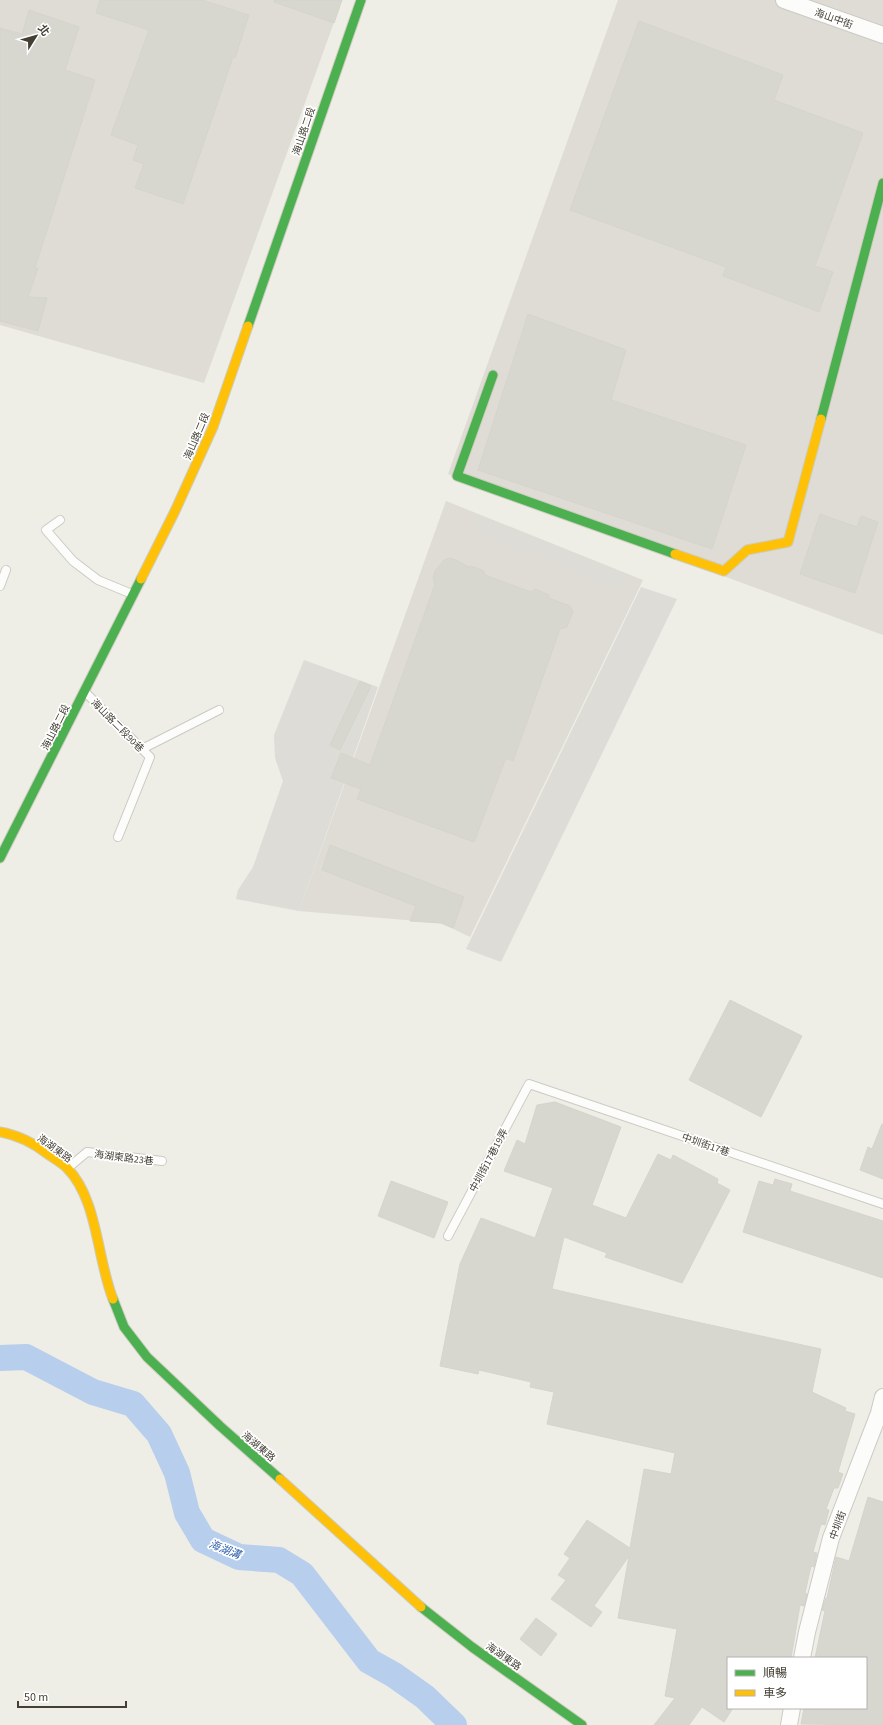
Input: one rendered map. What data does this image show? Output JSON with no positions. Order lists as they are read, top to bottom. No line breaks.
{"streets":{"street":["海山中街","海山路二段","海湖東路","中圳街"],"lane":["海山路二段90巷","中圳街17巷","海湖東路23巷","中圳街17巷19弄"]},"crossings":[["海山路二段","海山路二段90巷"],["中圳街17巷","中圳街17巷19弄"],["海湖東路","海湖東路23巷"]],"water":["海湖溝"],"legend":["順暢","車多"],"scale_bar":"50 m","north":"top right"}
